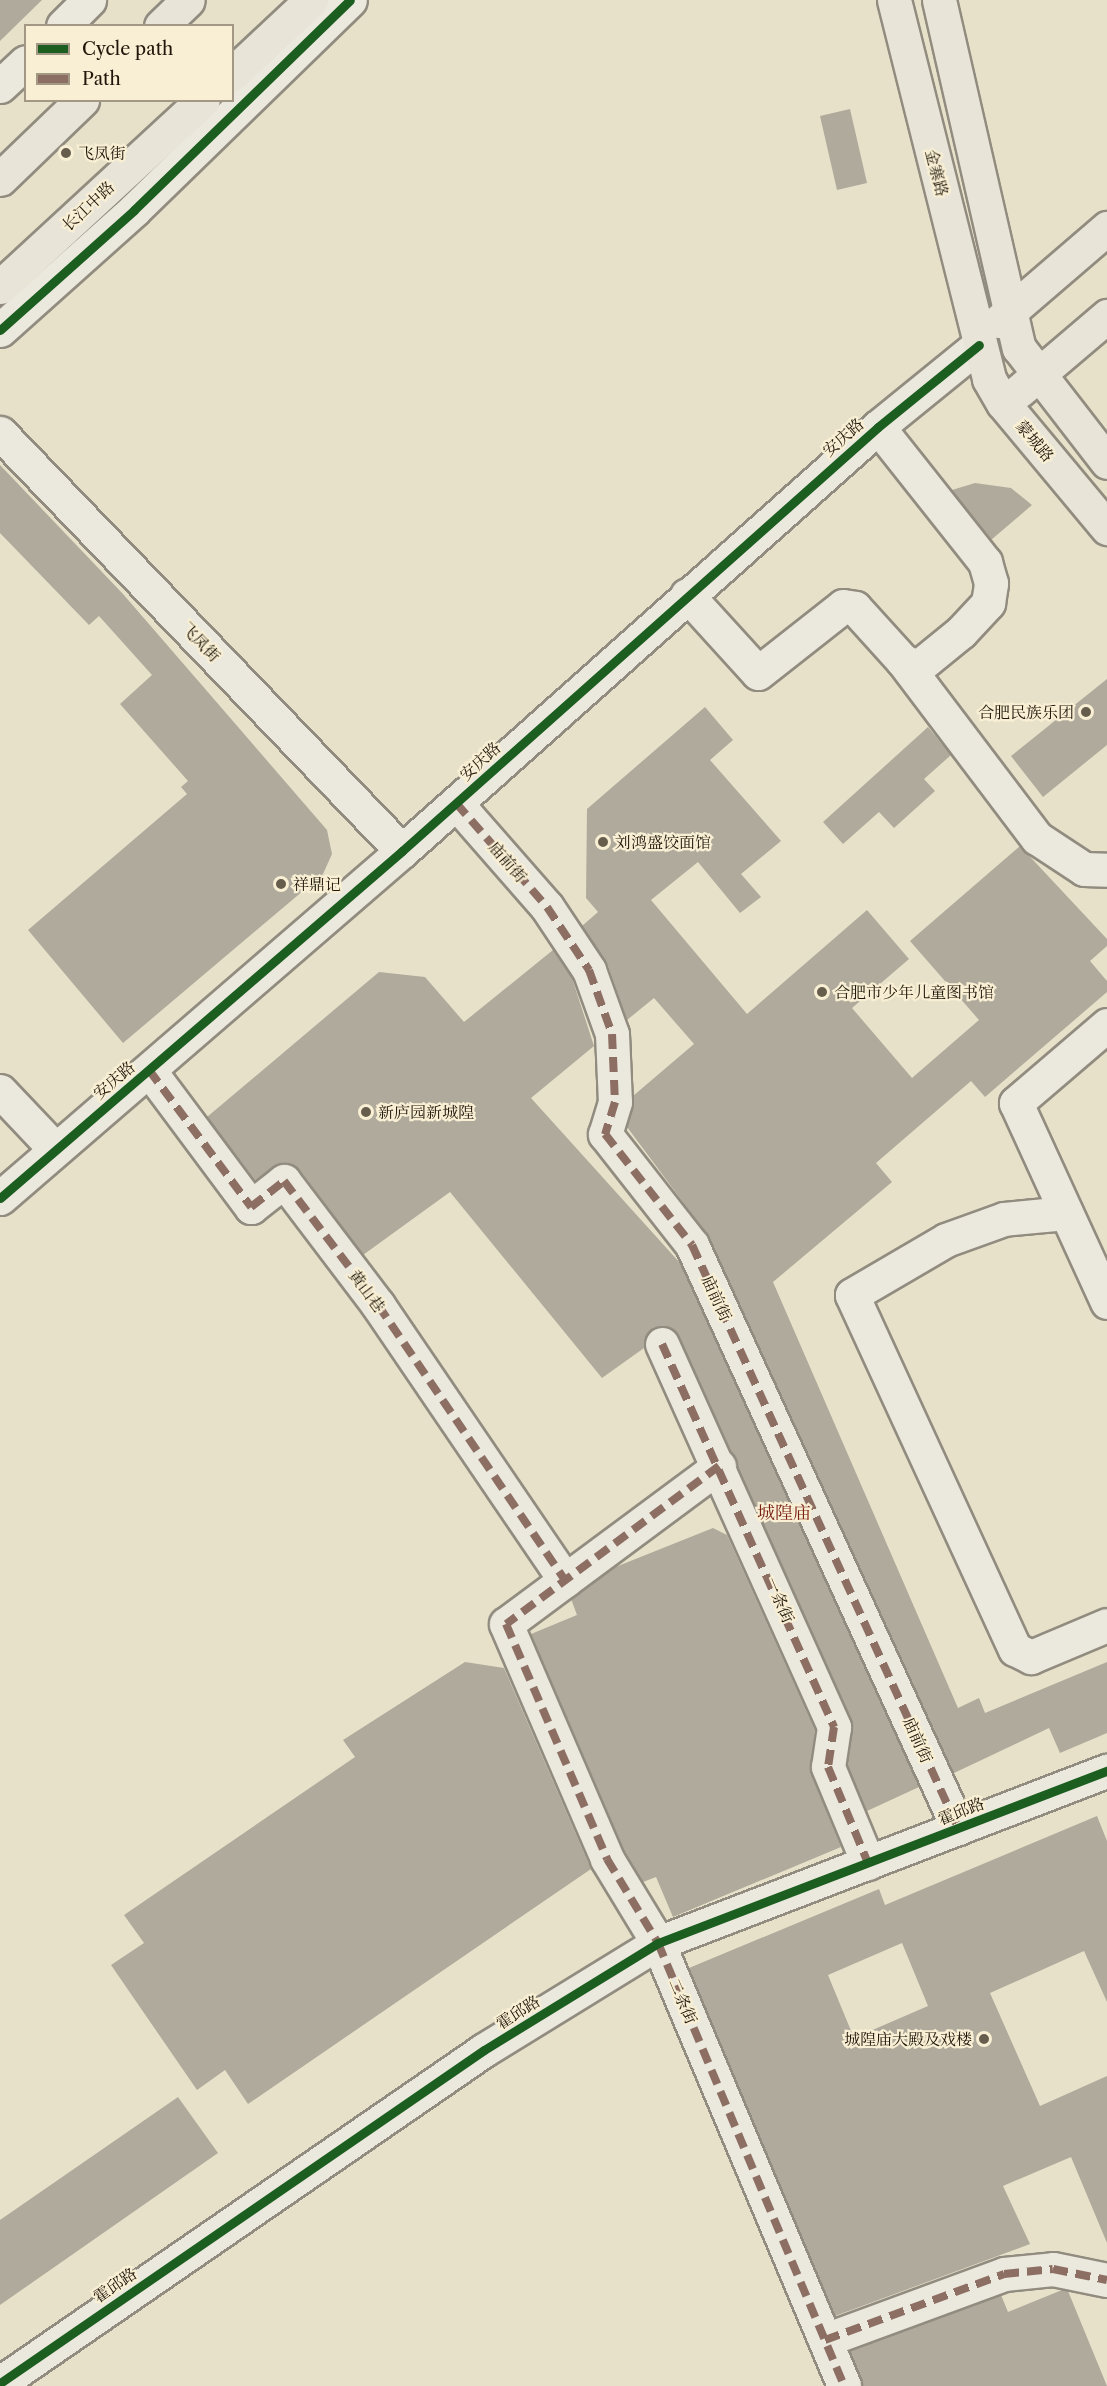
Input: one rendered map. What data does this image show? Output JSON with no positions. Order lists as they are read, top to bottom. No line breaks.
{"streets":{"main road":["金寨路","长江中路","安庆路","蒙城路"],"street":["飞凤街","庙前街","黄山巷","一条街","霍邱路","二条街"]},"crossings":[["金寨路","安庆路"],["金寨路","蒙城路"],["安庆路","蒙城路"],["安庆路","飞凤街"],["安庆路","庙前街"],["安庆路","黄山巷"],["庙前街","霍邱路"],["黄山巷","二条街"],["一条街","霍邱路"],["霍邱路","二条街"]],"districts":["城隍庙"],"places":["飞凤街","合肥民族乐团","刘鸿盛饺面馆","祥鼎记","合肥市少年儿童图书馆","新庐园新城隍","城隍庙大殿及戏楼"],"legend":["Cycle path","Path"]}
